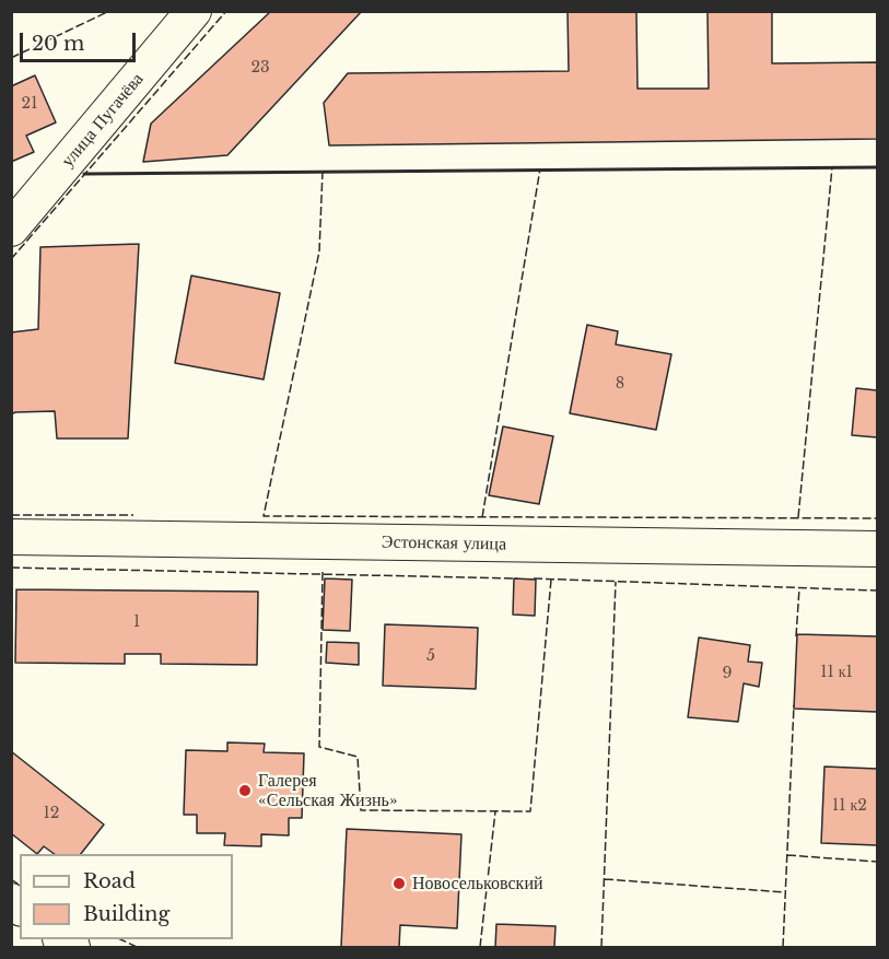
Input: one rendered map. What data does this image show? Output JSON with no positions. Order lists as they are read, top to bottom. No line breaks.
{"streets":{"street":["улица Пугачёва","Эстонская улица"]},"places":["Галерея «Сельская Жизнь»","Новосельковский"],"house_numbers":["23","21","8","1","5","11 к1","9","11 к2","12"],"legend":["Road","Building"],"scale_bar":"20 m"}
